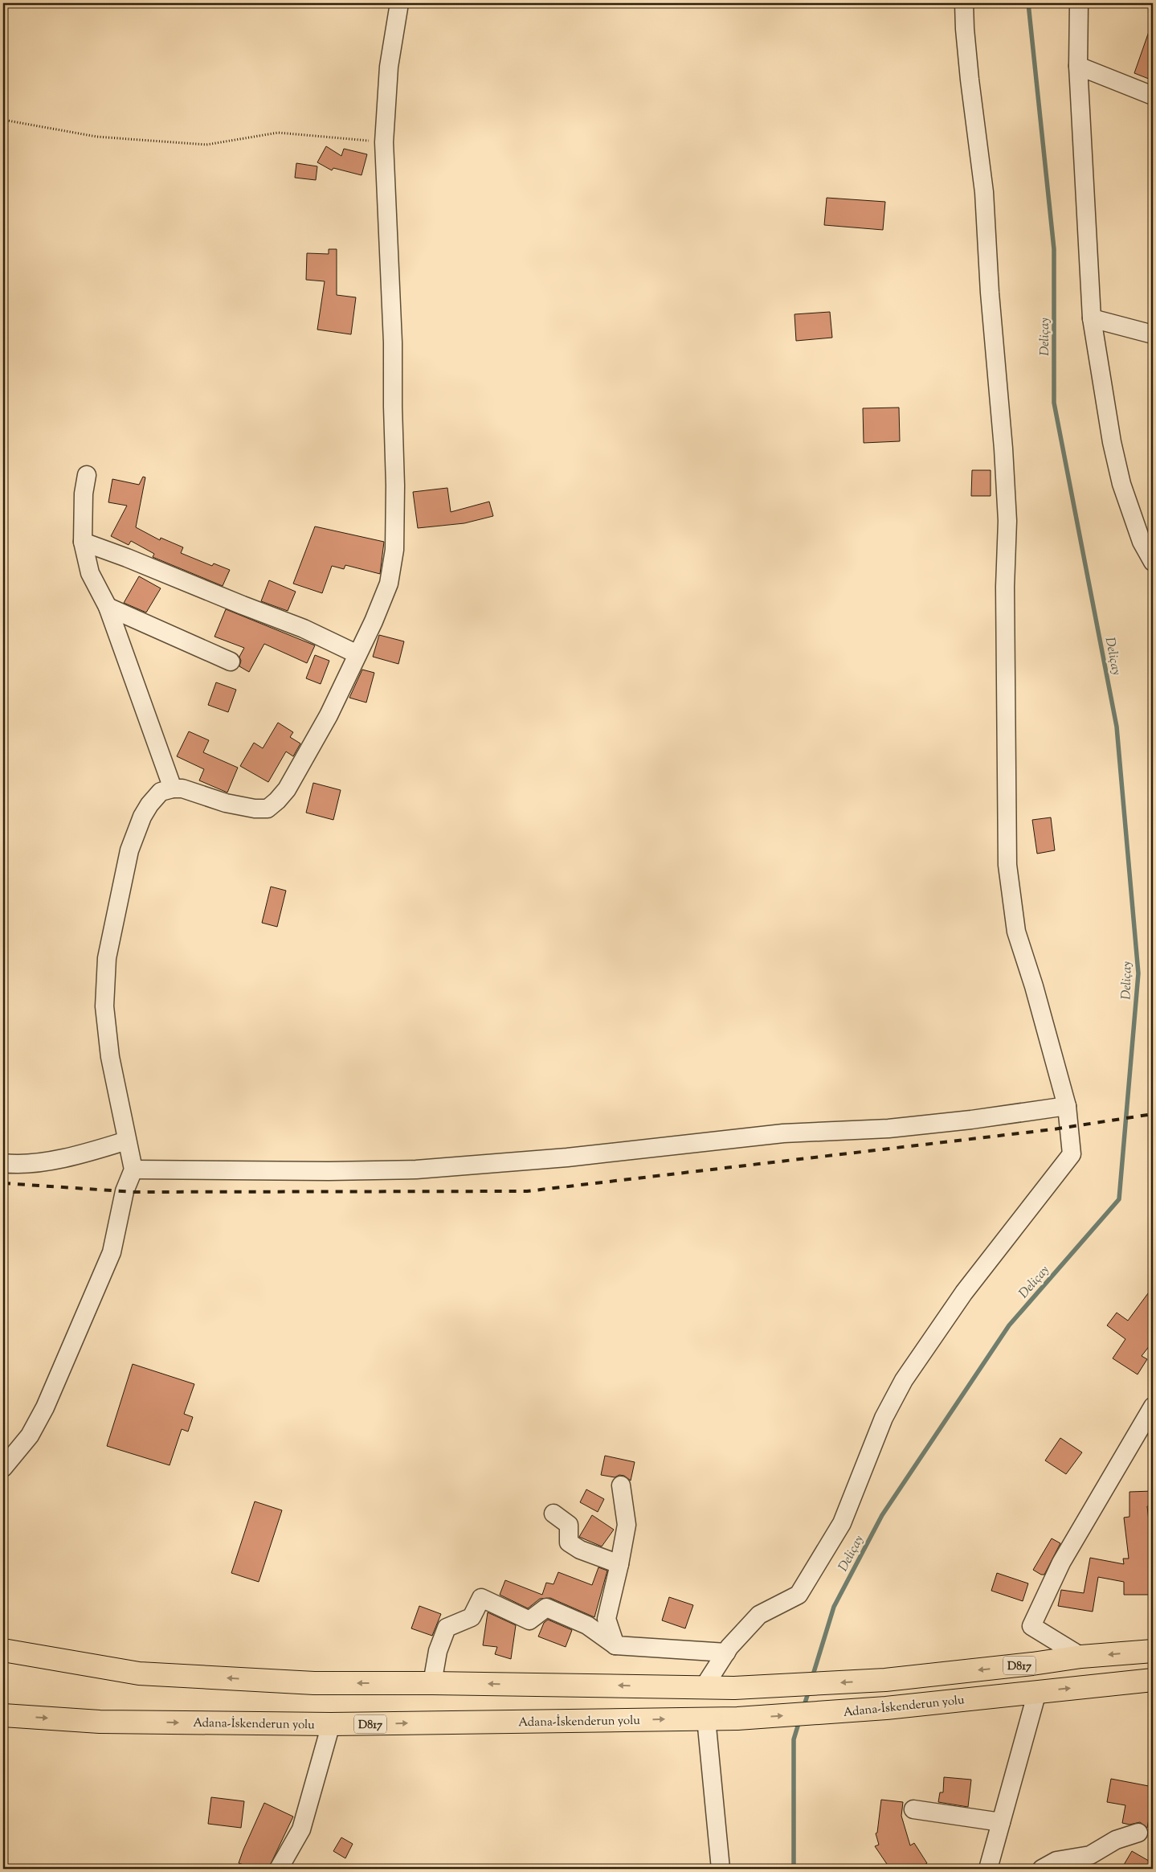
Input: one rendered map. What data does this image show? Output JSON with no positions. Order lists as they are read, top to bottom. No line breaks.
{"streets":{"highway":["D817","Adana-İskenderun yolu"]},"water":["Deliçay"]}
